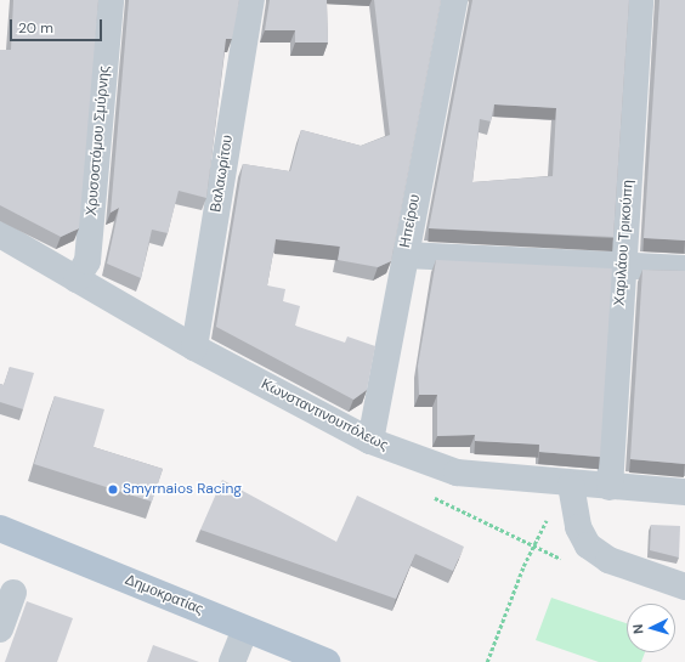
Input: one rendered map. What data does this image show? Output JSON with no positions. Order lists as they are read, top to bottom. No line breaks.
{"streets":{"main road":["Δημοκρατίας"],"street":["Χρυσοστόμου Σμύρνης","Βαλαωρίτου","Ηπείρου","Χαριλάου Τρικούπη","Κωνσταντινουπόλεως"]},"crossings":[["Χρυσοστόμου Σμύρνης","Κωνσταντινουπόλεως"],["Βαλαωρίτου","Κωνσταντινουπόλεως"],["Ηπείρου","Κωνσταντινουπόλεως"],["Χαριλάου Τρικούπη","Κωνσταντινουπόλεως"]],"places":["Smyrnaios Racing"],"scale_bar":"20 m","north":"left"}
